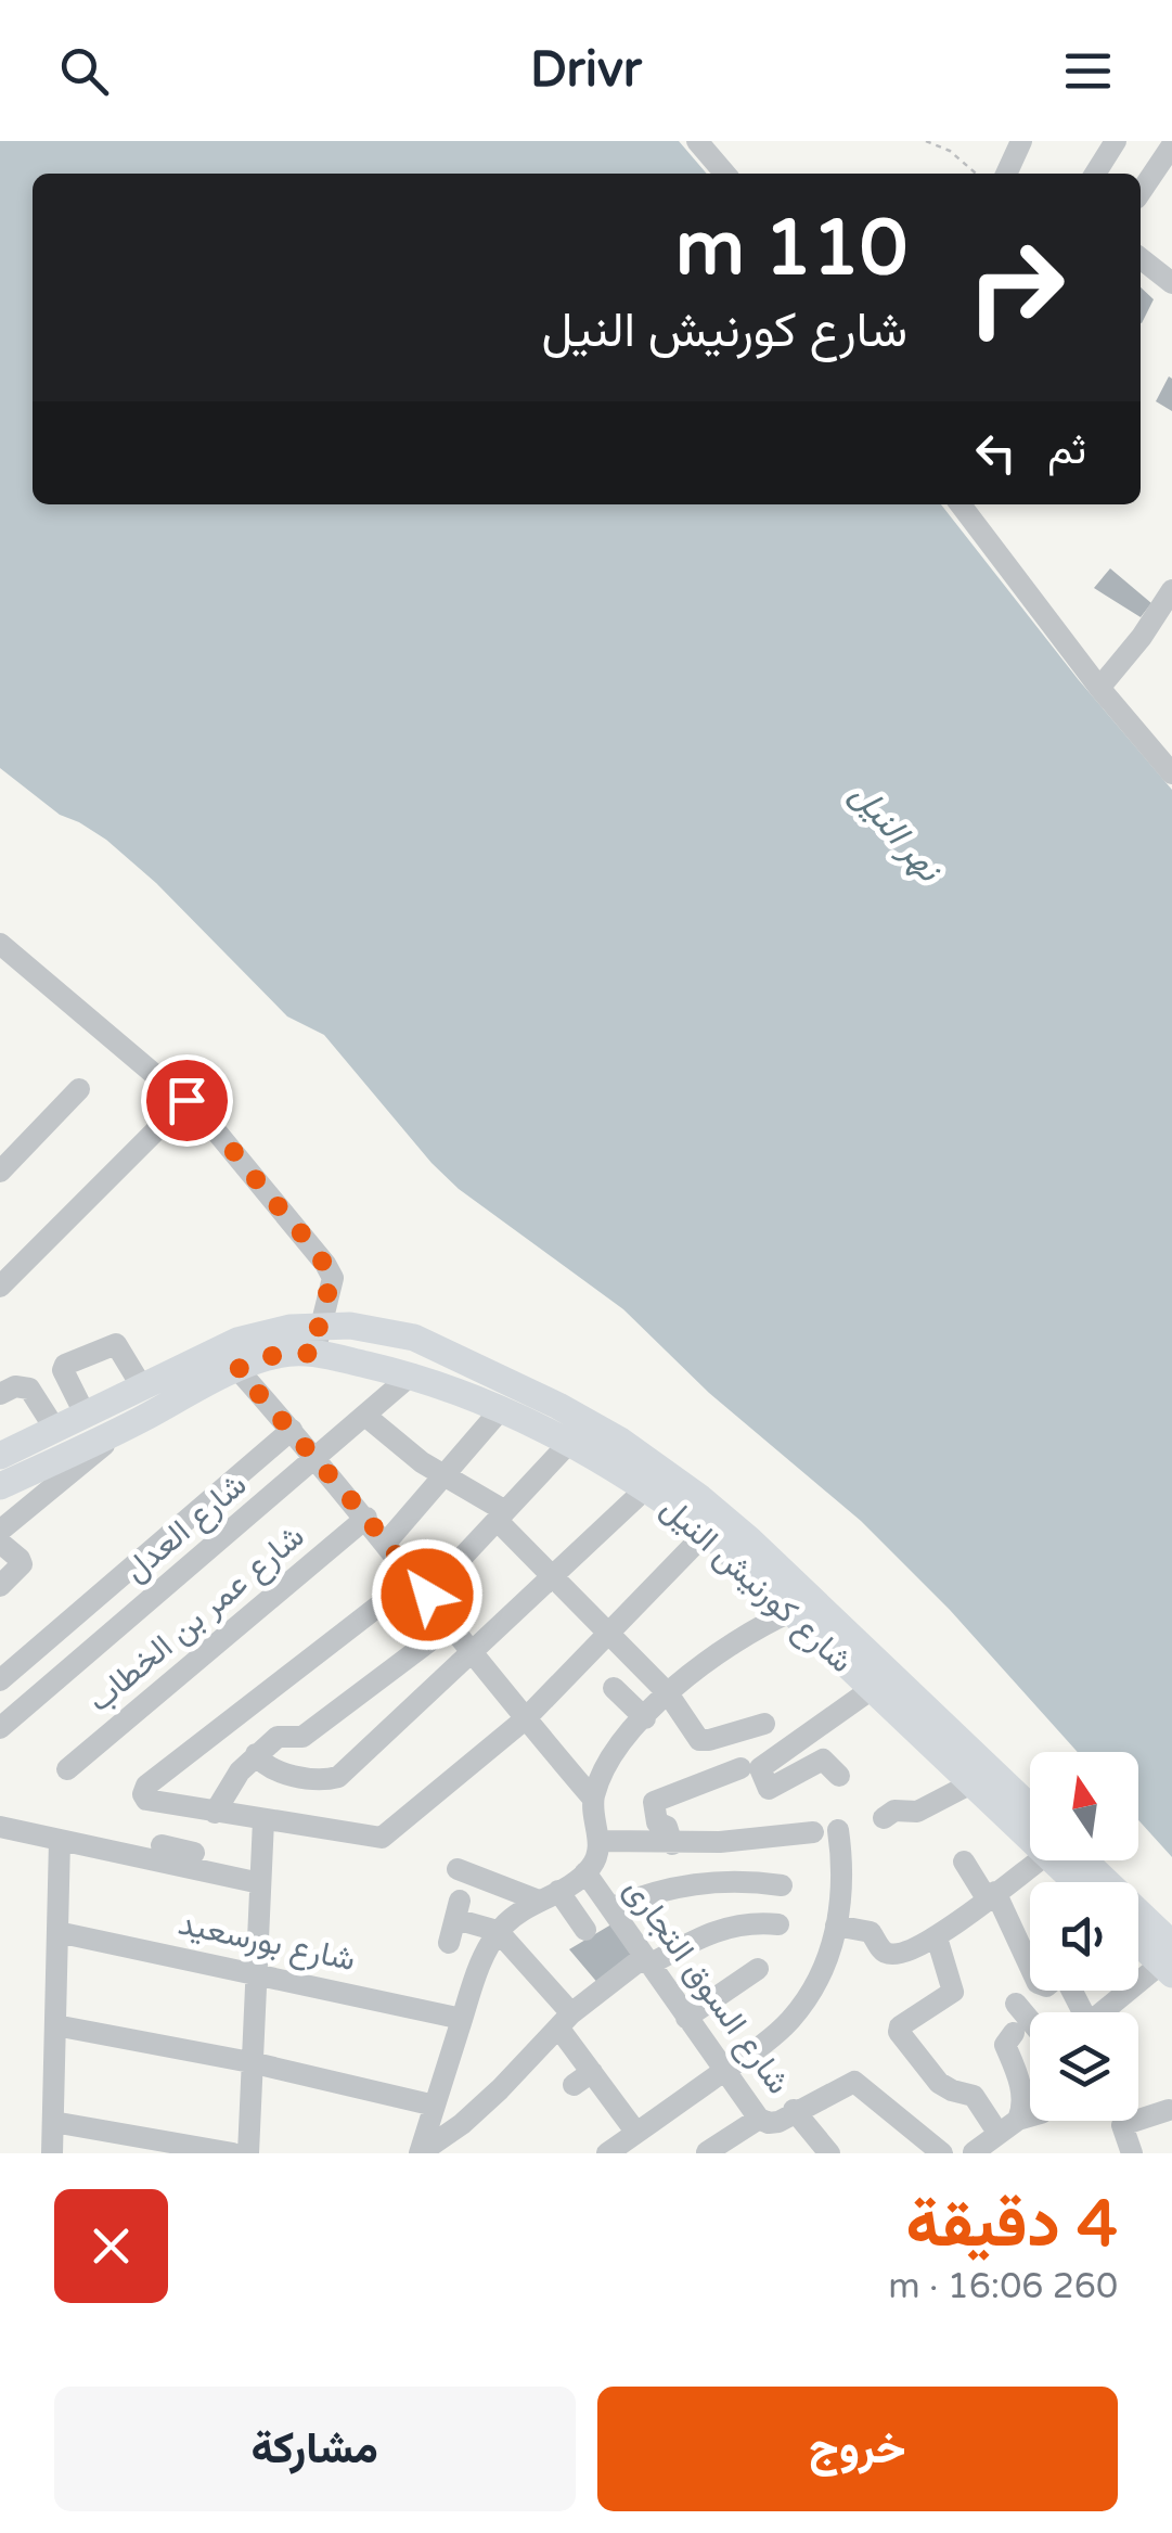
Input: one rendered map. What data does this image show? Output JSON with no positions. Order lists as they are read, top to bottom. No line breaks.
{"streets":{"main road":["شارع كورنيش النيل"],"street":["شارع العدل","شارع عمر بن الخطاب","شارع بورسعيد","شارع السوق التجارى"]},"crossings":[["شارع العدل","شارع كورنيش النيل"]],"water":["نهر النيل"],"north":"top","page":{"header":"Drivr","turn":["110 m","شارع كورنيش النيل"],"then":"ثم","heading":["4 دقيقة","260 m · 16:06"],"buttons":["خروج","مشاركة"]}}
